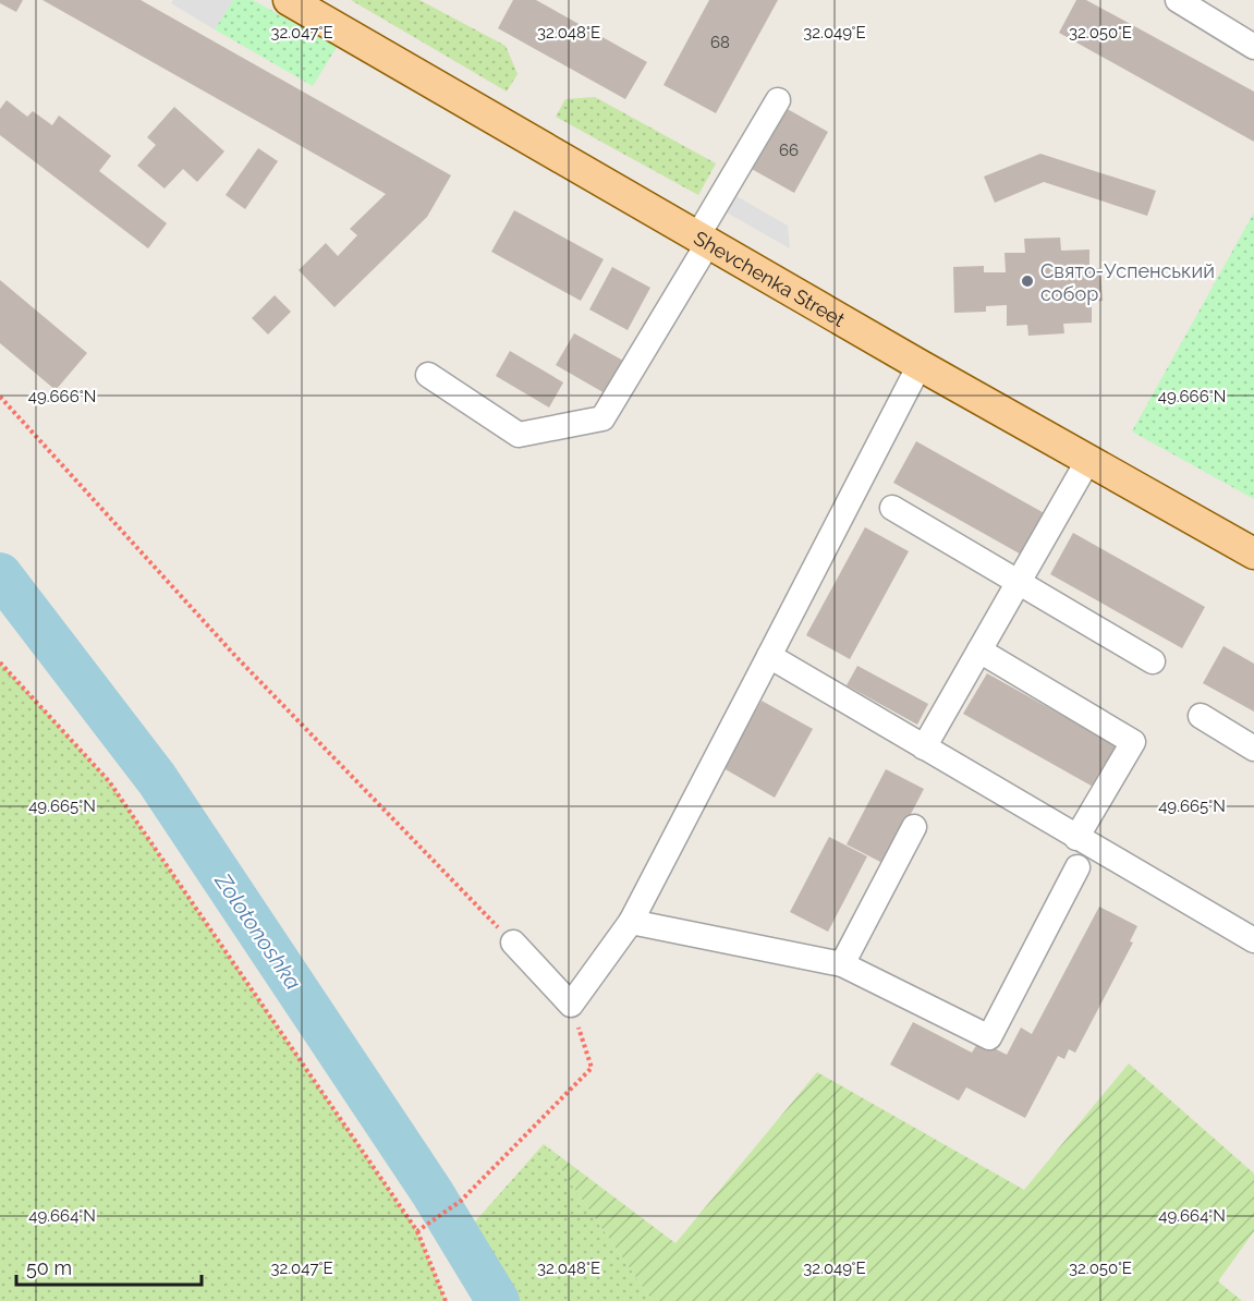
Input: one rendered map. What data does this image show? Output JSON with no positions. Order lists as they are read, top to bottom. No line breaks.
{"streets":{"main road":["Shevchenka Street"]},"water":["Zolotonoshka"],"places":["Свято-Успенський собор"],"house_numbers":["68","66"],"scale_bar":"50 m","coordinates":["32.047°E","32.048°E","32.049°E","32.050°E","49.666°N","49.665°N","49.664°N"]}
